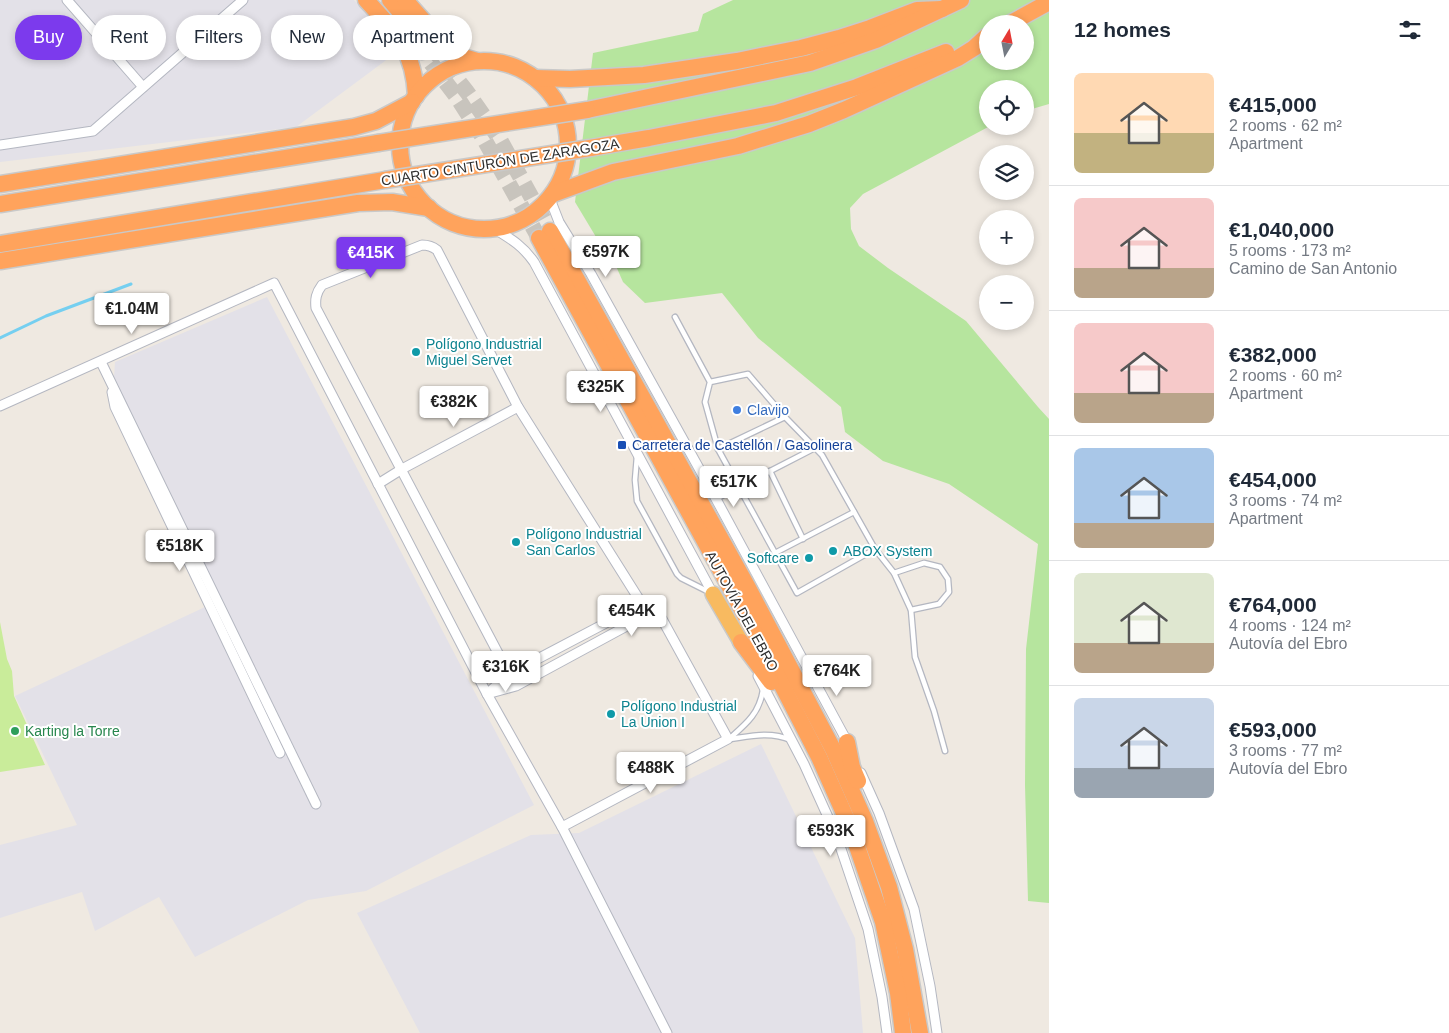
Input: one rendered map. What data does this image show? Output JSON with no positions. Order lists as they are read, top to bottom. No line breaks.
{"streets":{"highway":["CUARTO CINTURÓN DE ZARAGOZA","AUTOVÍA DEL EBRO"]},"places":{"other":["Polígono Industrial Miguel Servet","Clavijo","Polígono Industrial San Carlos","ABOX System","Softcare","Polígono Industrial La Union I","Karting la Torre"],"transit":["Carretera de Castellón / Gasolinera"]},"north":"top","page":{"heading":"12 homes","map_buttons":["+","−"],"chip":["Buy","Rent","Filters","New","Apartment"],"list":[{"name":"€415,000","note":"2 rooms · 62 m² · Apartment"},{"name":"€1,040,000","note":"5 rooms · 173 m² · Camino de San Antonio"},{"name":"€382,000","note":"2 rooms · 60 m² · Apartment"},{"name":"€454,000","note":"3 rooms · 74 m² · Apartment"},{"name":"€764,000","note":"4 rooms · 124 m² · Autovía del Ebro"},{"name":"€593,000","note":"3 rooms · 77 m² · Autovía del Ebro"}],"price":["€597K","€415K","€1.04M","€325K","€382K","€517K","€518K","€454K","€316K","€764K","€488K","€593K"]}}
